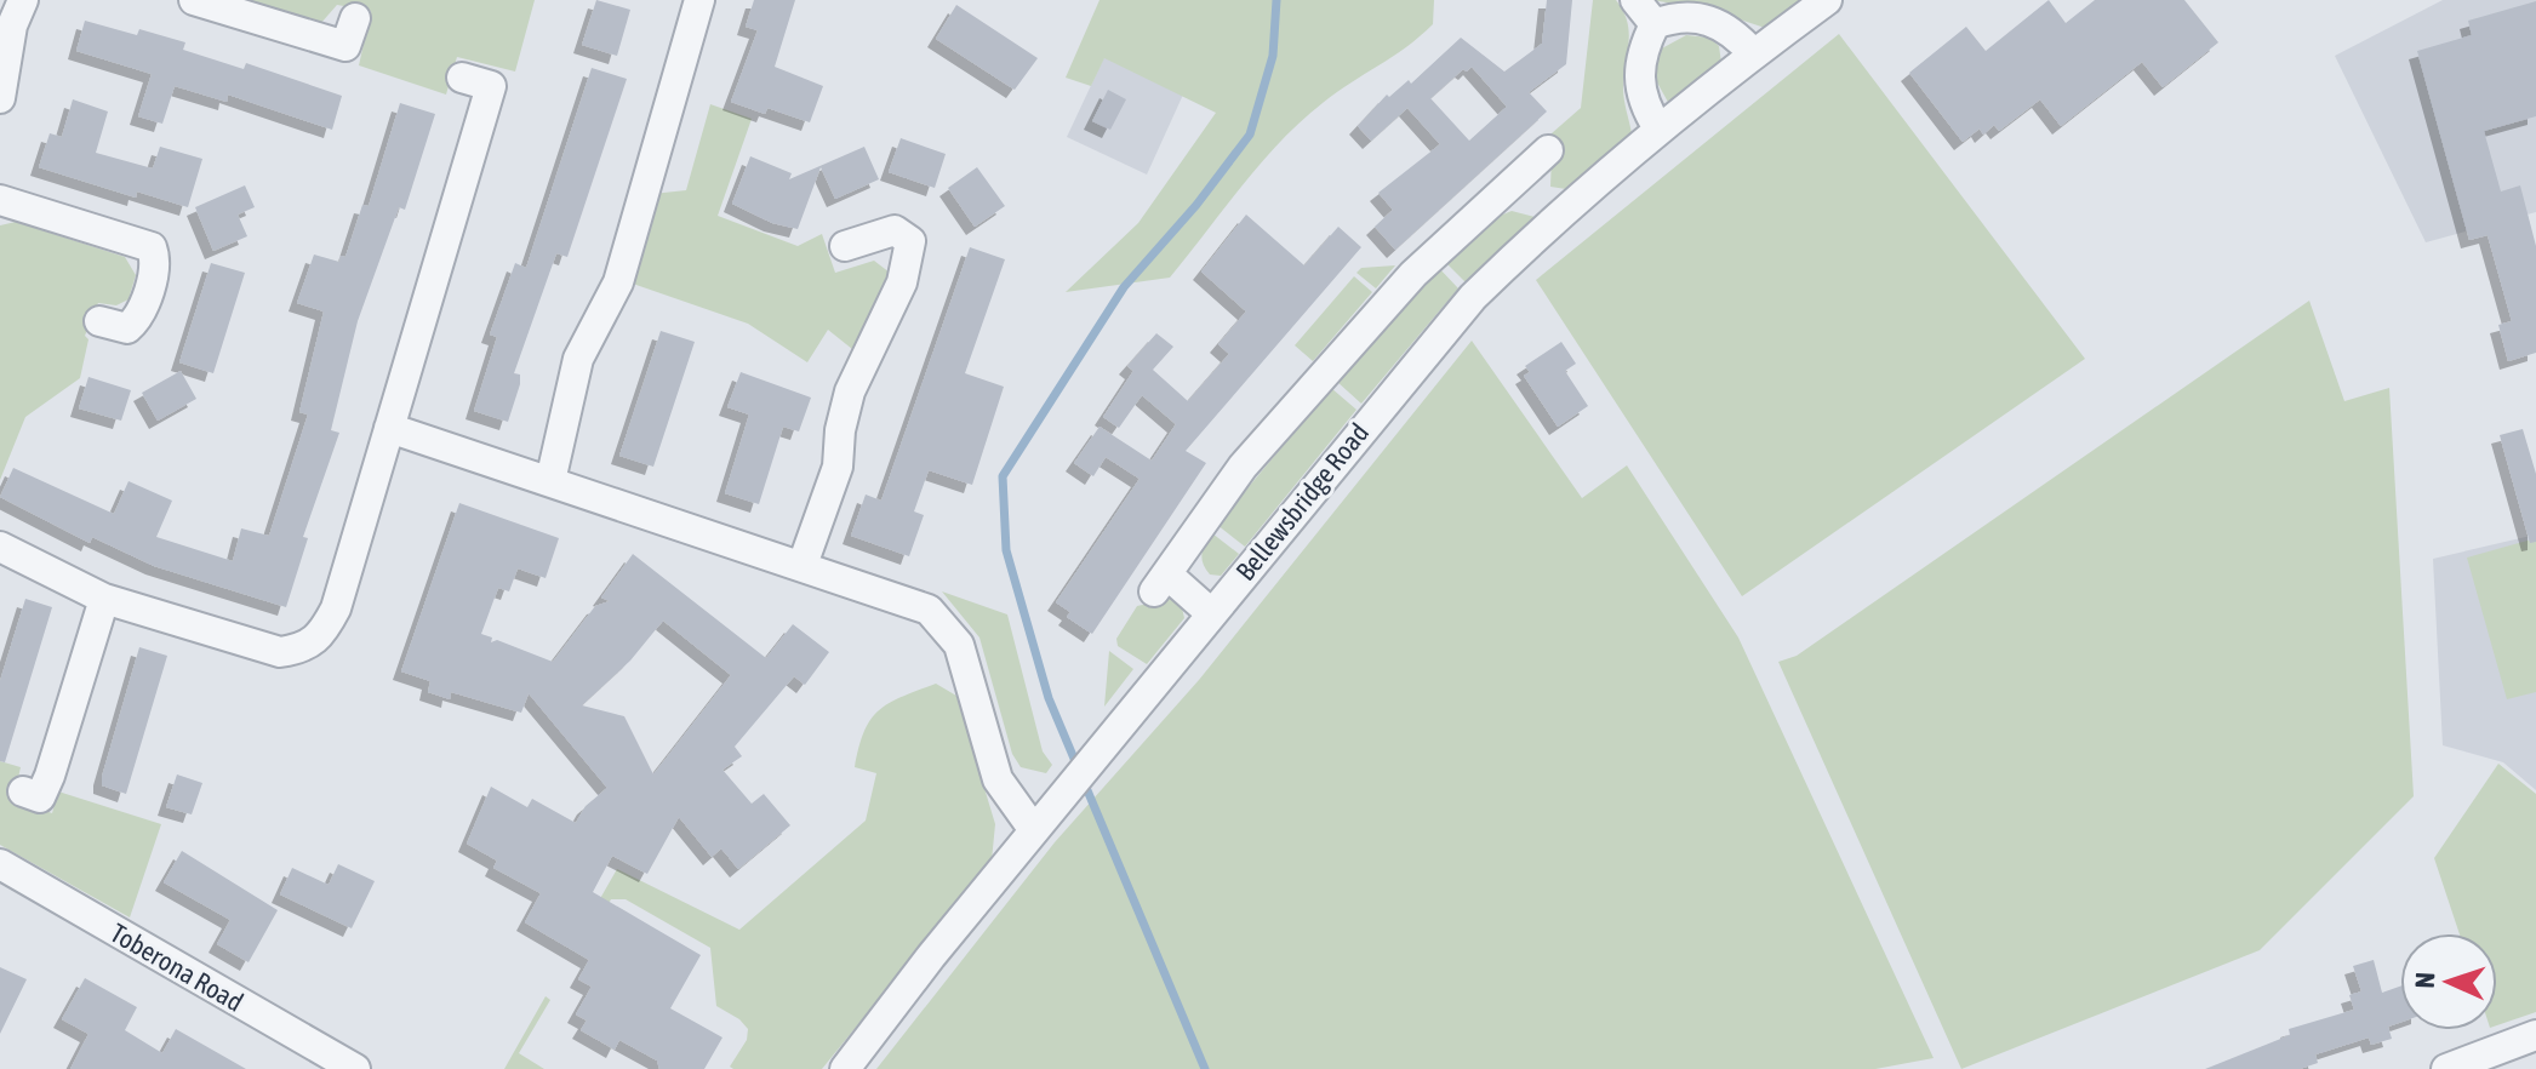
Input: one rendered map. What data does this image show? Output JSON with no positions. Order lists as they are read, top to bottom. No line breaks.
{"streets":{"street":["Bellewsbridge Road","Toberona Road"]},"north":"left"}
